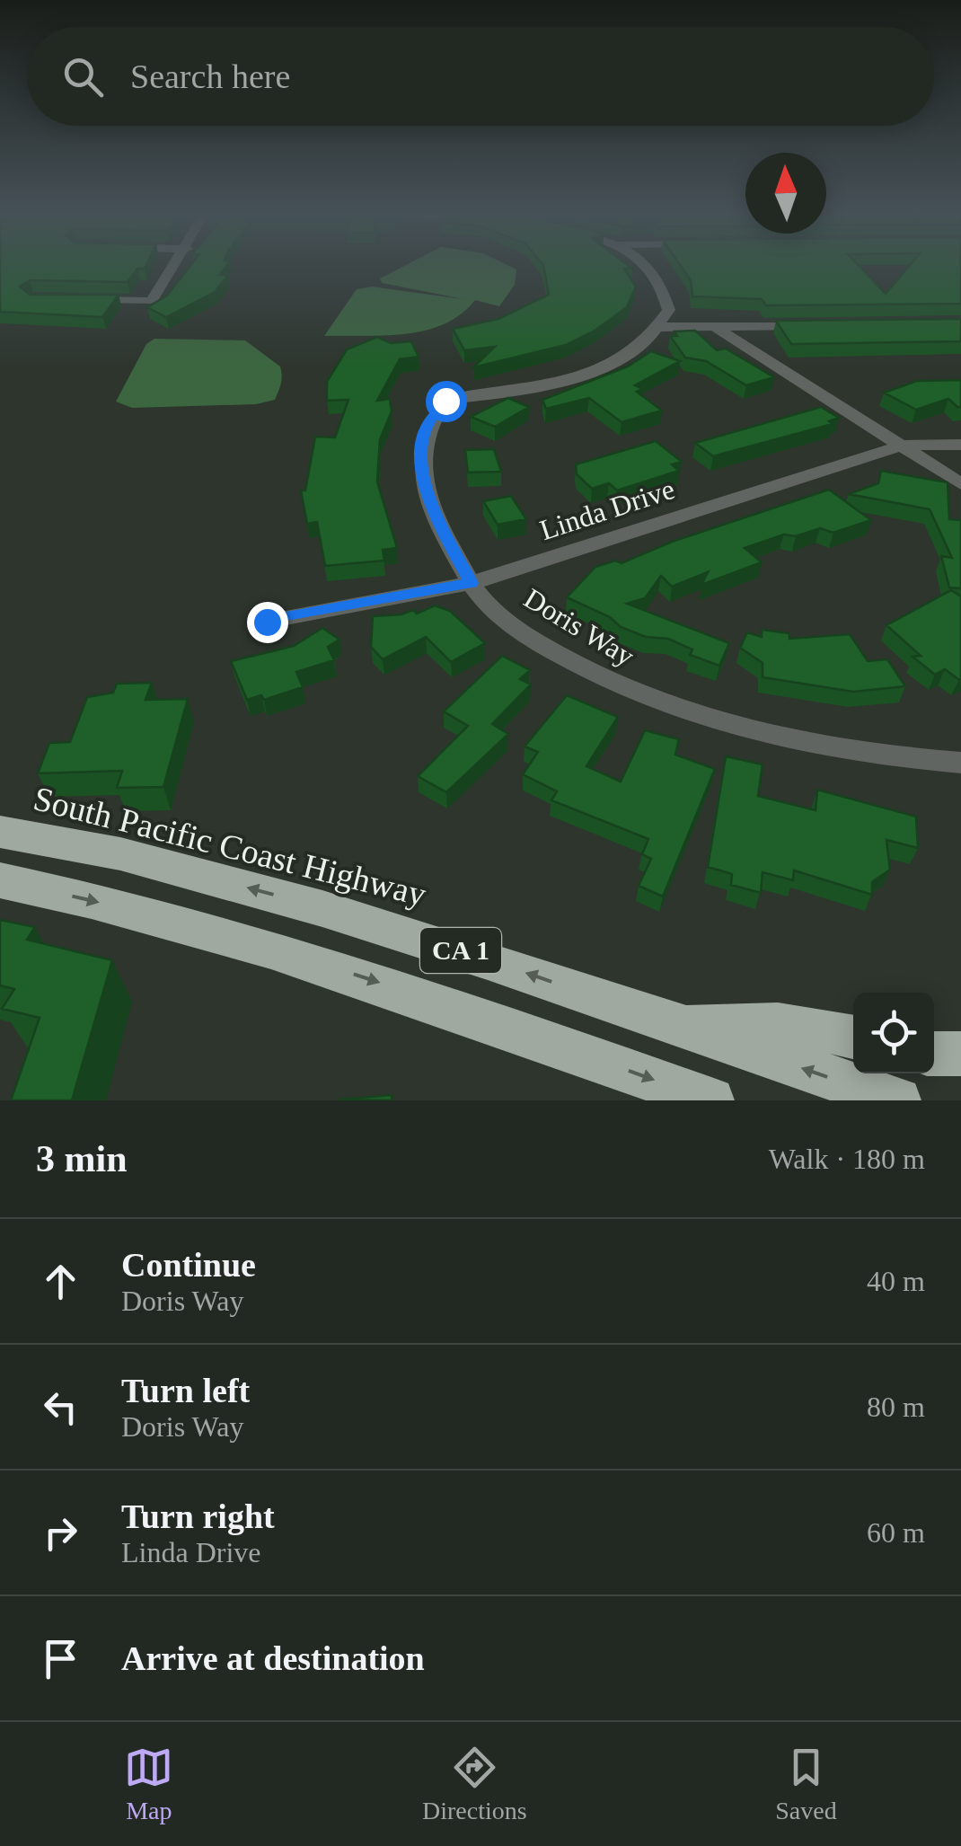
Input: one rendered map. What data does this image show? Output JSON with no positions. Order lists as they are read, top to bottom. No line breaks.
{"streets":{"highway":["South Pacific Coast Highway","CA 1"],"street":["Linda Drive","Doris Way"]},"crossings":[["Linda Drive","Doris Way"]],"north":"top","page":{"search":"Search here","heading":["3 min","Walk · 180 m"],"list":[["Continue","Doris Way","40 m"],["Turn left","Doris Way","80 m"],["Turn right","Linda Drive","60 m"],"Arrive at destination"],"nav":["Map","Directions","Saved"]}}
